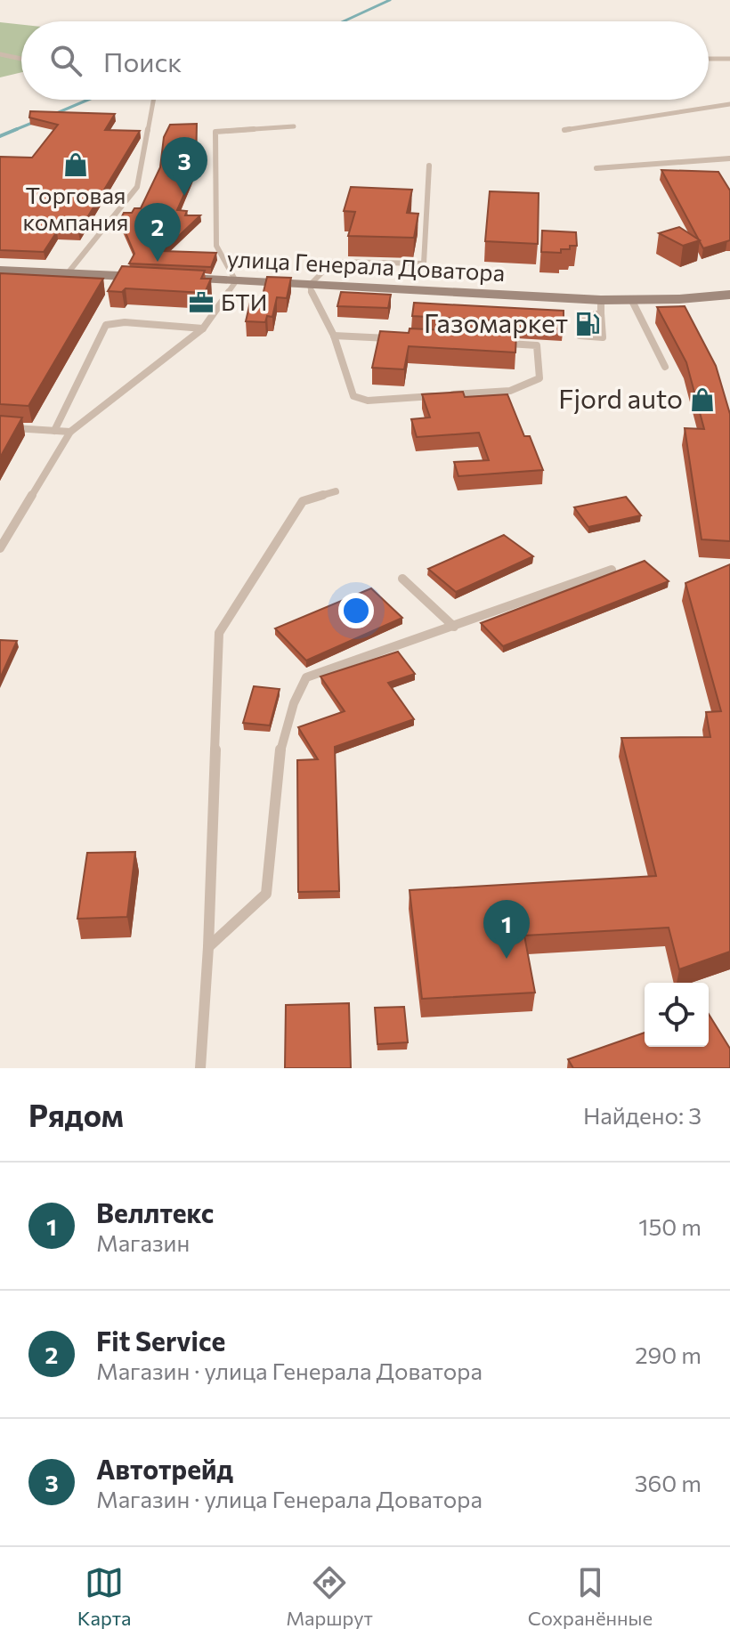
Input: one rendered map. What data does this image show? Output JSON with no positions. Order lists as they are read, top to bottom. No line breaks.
{"streets":{"street":["улица Генерала Доватора"]},"places":{"shop":["Торговая компания","Fjord auto"],"office":["БТИ"],"fuel station":["Газомаркет"]},"page":{"search":"Поиск","pins":["3","2","1"],"heading":["Рядом","Найдено: 3"],"list":[{"mark":"1","name":"Веллтекс","note":"Магазин","value":"150 m"},{"mark":"2","name":"Fit Service","note":"Магазин · улица Генерала Доватора","value":"290 m"},{"mark":"3","name":"Автотрейд","note":"Магазин · улица Генерала Доватора","value":"360 m"}],"nav":["Карта","Маршрут","Сохранённые"]}}
